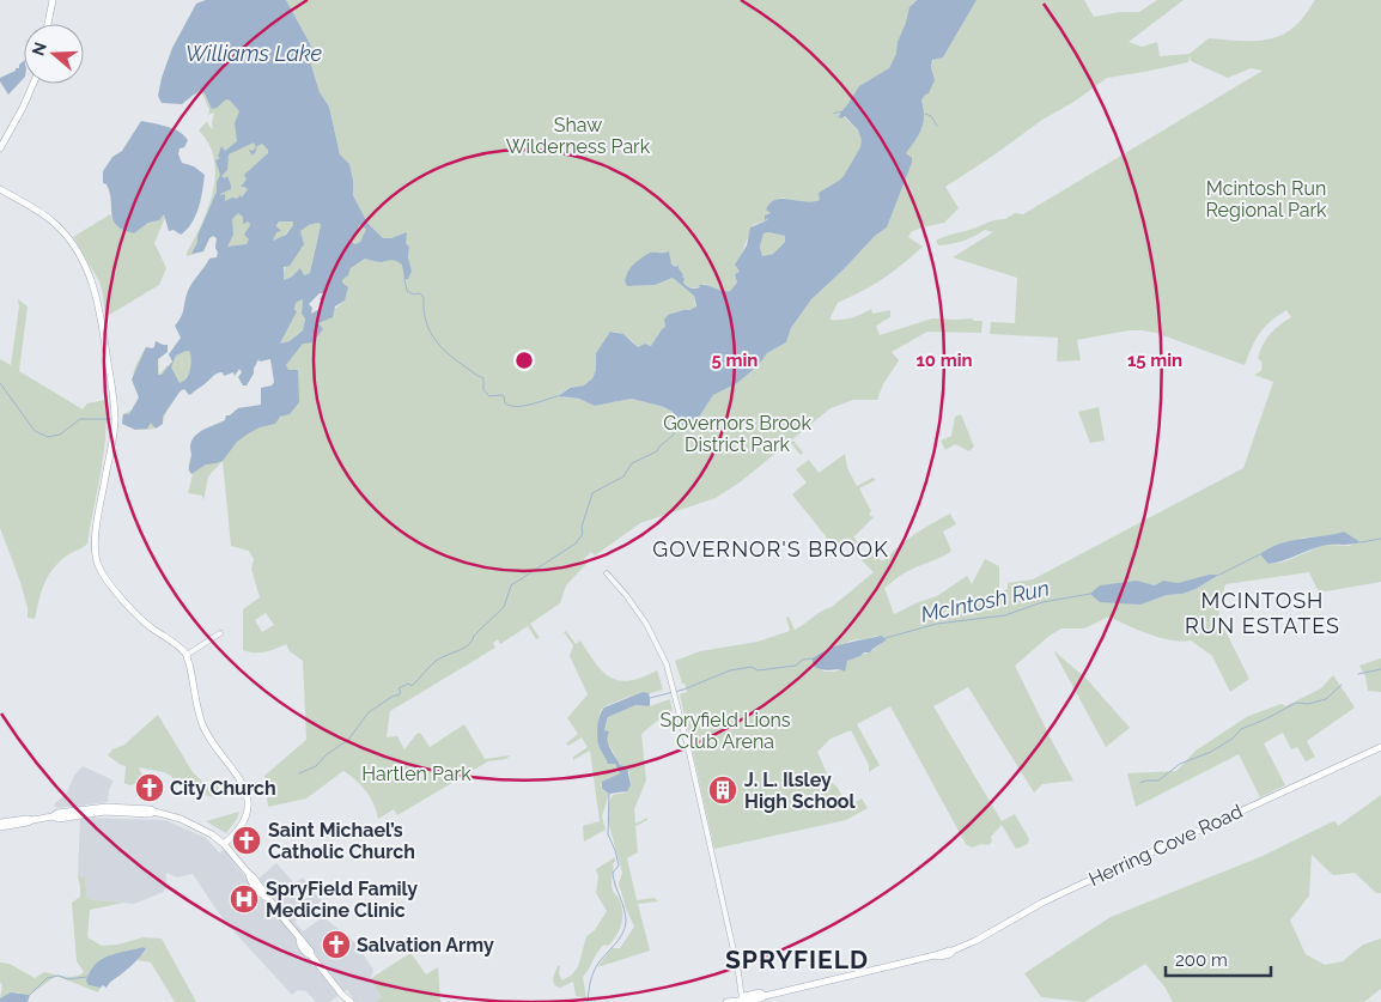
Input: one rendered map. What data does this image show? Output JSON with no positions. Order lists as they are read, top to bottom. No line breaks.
{"streets":{"main road":["Herring Cove Road"]},"districts":["GOVERNOR'S BROOK","MCINTOSH RUN ESTATES","SPRYFIELD"],"water":["Williams Lake","McIntosh Run"],"parks":["Shaw Wilderness Park","Mcintosh Run Regional Park","Governors Brook District Park","Spryfield Lions Club Arena","Hartlen Park"],"places":{"church":["City Church","Saint Michael’s Catholic Church","Salvation Army"],"building":["J. L. Ilsley High School"],"hospital":["SpryField Family Medicine Clinic"]},"scale_bar":"200 m","north":"left","rings":["5 min","10 min","15 min"]}
